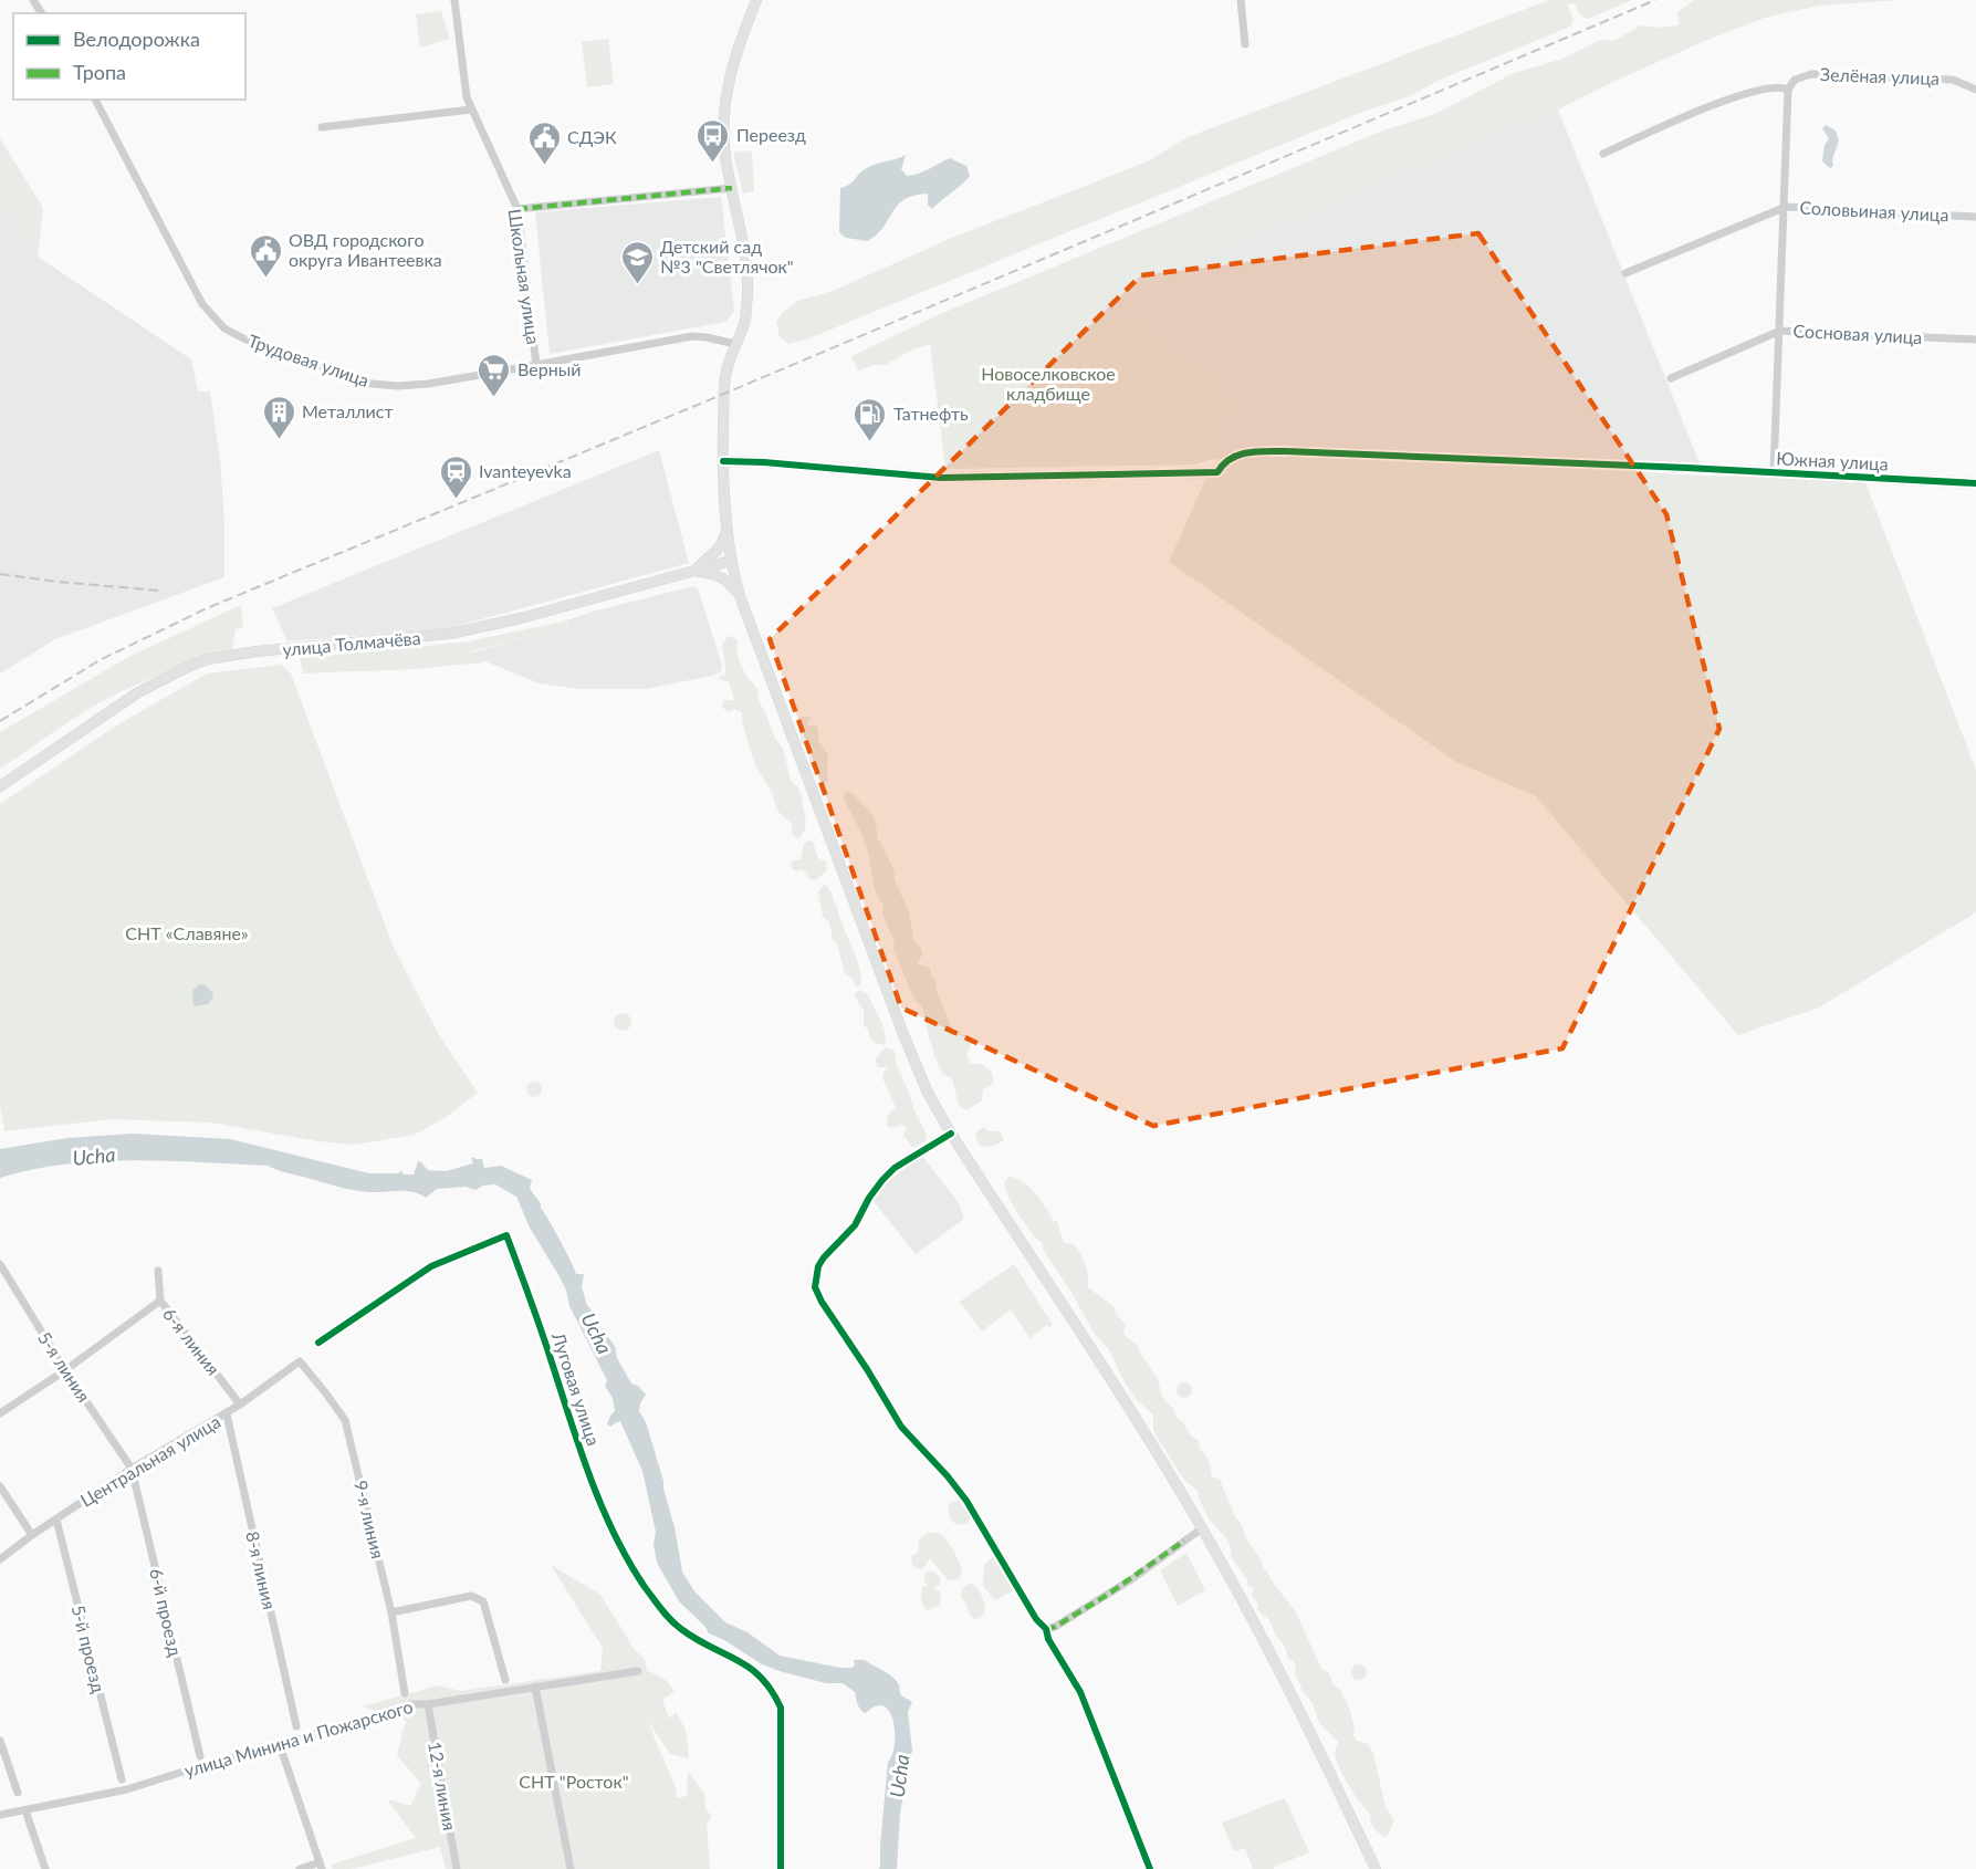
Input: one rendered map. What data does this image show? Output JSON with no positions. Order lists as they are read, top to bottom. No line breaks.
{"streets":{"street":["Зелёная улица","Соловьиная улица","Школьная улица","Сосновая улица","Трудовая улица","Южная улица","улица Толмачёва","6-я линия","5-я линия","Луговая улица","Центральная улица","9-я линия","8-я линия","6-й проезд","5-й проезд","улица Минина и Пожарского","12-я линия"]},"crossings":[["Школьная улица","Трудовая улица"],["6-я линия","Центральная улица"],["5-я линия","Центральная улица"],["5-я линия","6-й проезд"],["Центральная улица","9-я линия"],["Центральная улица","8-я линия"],["Центральная улица","6-й проезд"],["Центральная улица","5-й проезд"],["улица Минина и Пожарского","12-я линия"]],"water":["Ucha"],"parks":["Новоселковское кладбище","СНТ «Славяне»","СНТ \"Росток\""],"places":{"bus stop":["Переезд"],"public building":["СДЭК","ОВД городского округа Ивантеевка"],"school or university":["Детский сад №3 \"Светлячок\""],"supermarket":["Верный"],"building":["Металлист"],"fuel station":["Татнефть"],"station":["Ivanteyevka"]},"legend":["Велодорожка","Тропа"]}
